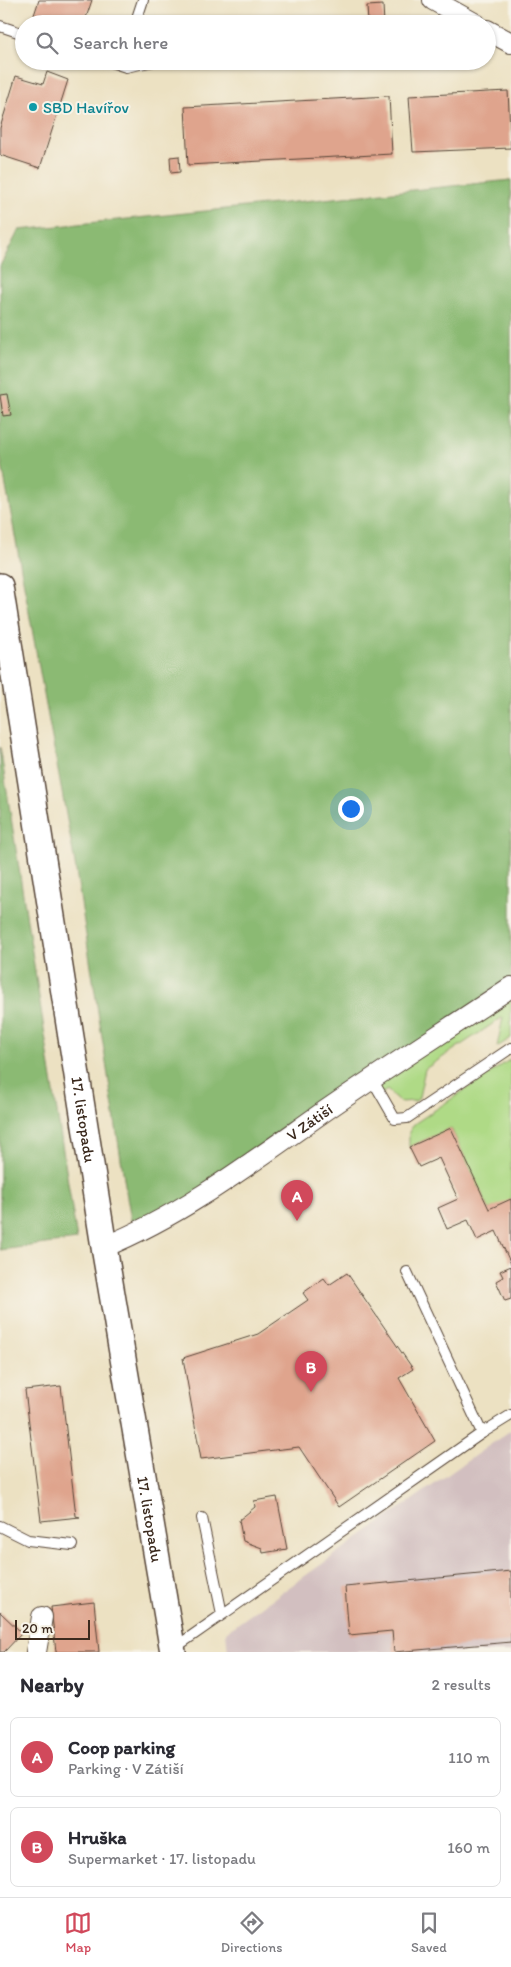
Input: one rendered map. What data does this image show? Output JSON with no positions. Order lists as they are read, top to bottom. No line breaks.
{"streets":{"street":["17. listopadu","V Zátiší"]},"crossings":[["17. listopadu","V Zátiší"]],"places":["SBD Havířov"],"scale_bar":"20 m","page":{"search":"Search here","pins":["A","B"],"scale":"20 m","heading":["Nearby","2 results"],"list":[{"mark":"A","name":"Coop parking","note":"Parking · V Zátiší","value":"110 m"},{"mark":"B","name":"Hruška","note":"Supermarket · 17. listopadu","value":"160 m"}],"nav":["Map","Directions","Saved"]}}
